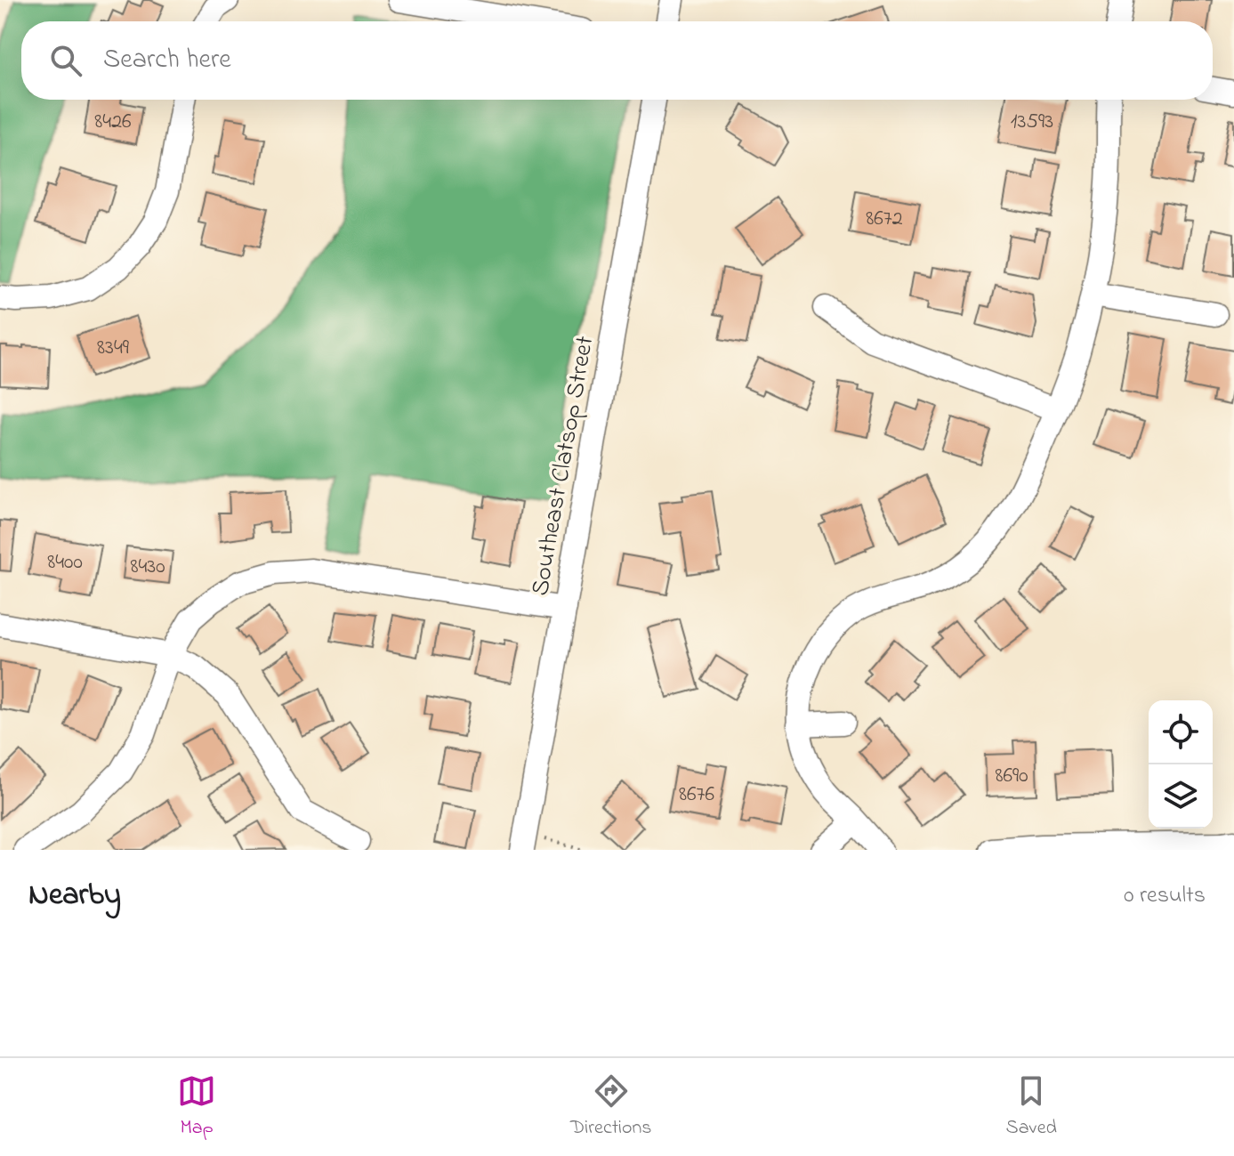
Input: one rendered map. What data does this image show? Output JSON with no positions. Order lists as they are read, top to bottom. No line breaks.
{"streets":{"street":["Southeast Clatsop Street"]},"house_numbers":["8426","13593","8672","8349","8400","8430","8690","8676"],"page":{"search":"Search here","heading":["Nearby","0 results"],"nav":["Map","Directions","Saved"]}}
